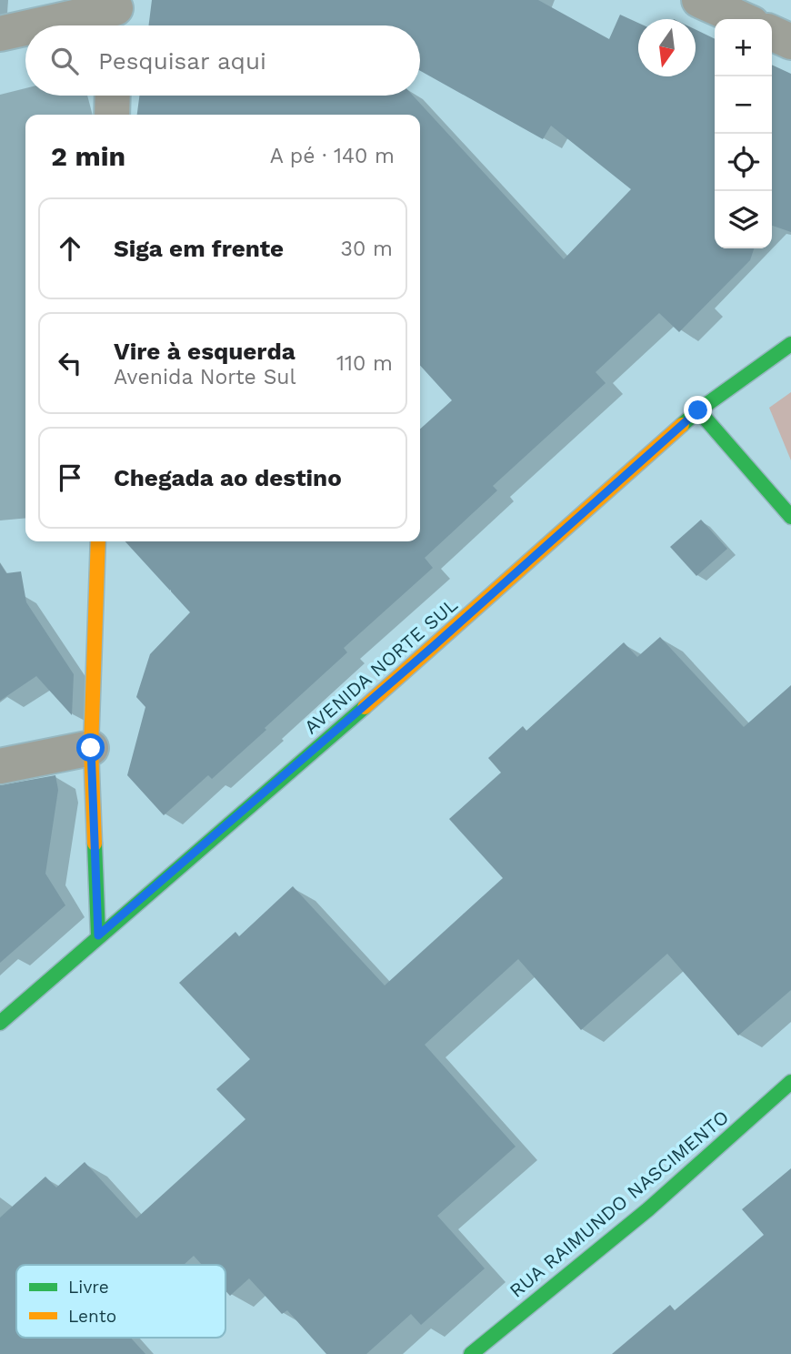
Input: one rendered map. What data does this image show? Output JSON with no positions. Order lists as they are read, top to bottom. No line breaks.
{"streets":{"street":["AVENIDA NORTE SUL","RUA RAIMUNDO NASCIMENTO"]},"legend":["Livre","Lento"],"north":"bottom","page":{"map_buttons":["+","−"],"search":"Pesquisar aqui","heading":["2 min","A pé · 140 m"],"list":[["Siga em frente","30 m"],["Vire à esquerda","Avenida Norte Sul","110 m"],"Chegada ao destino"]}}
